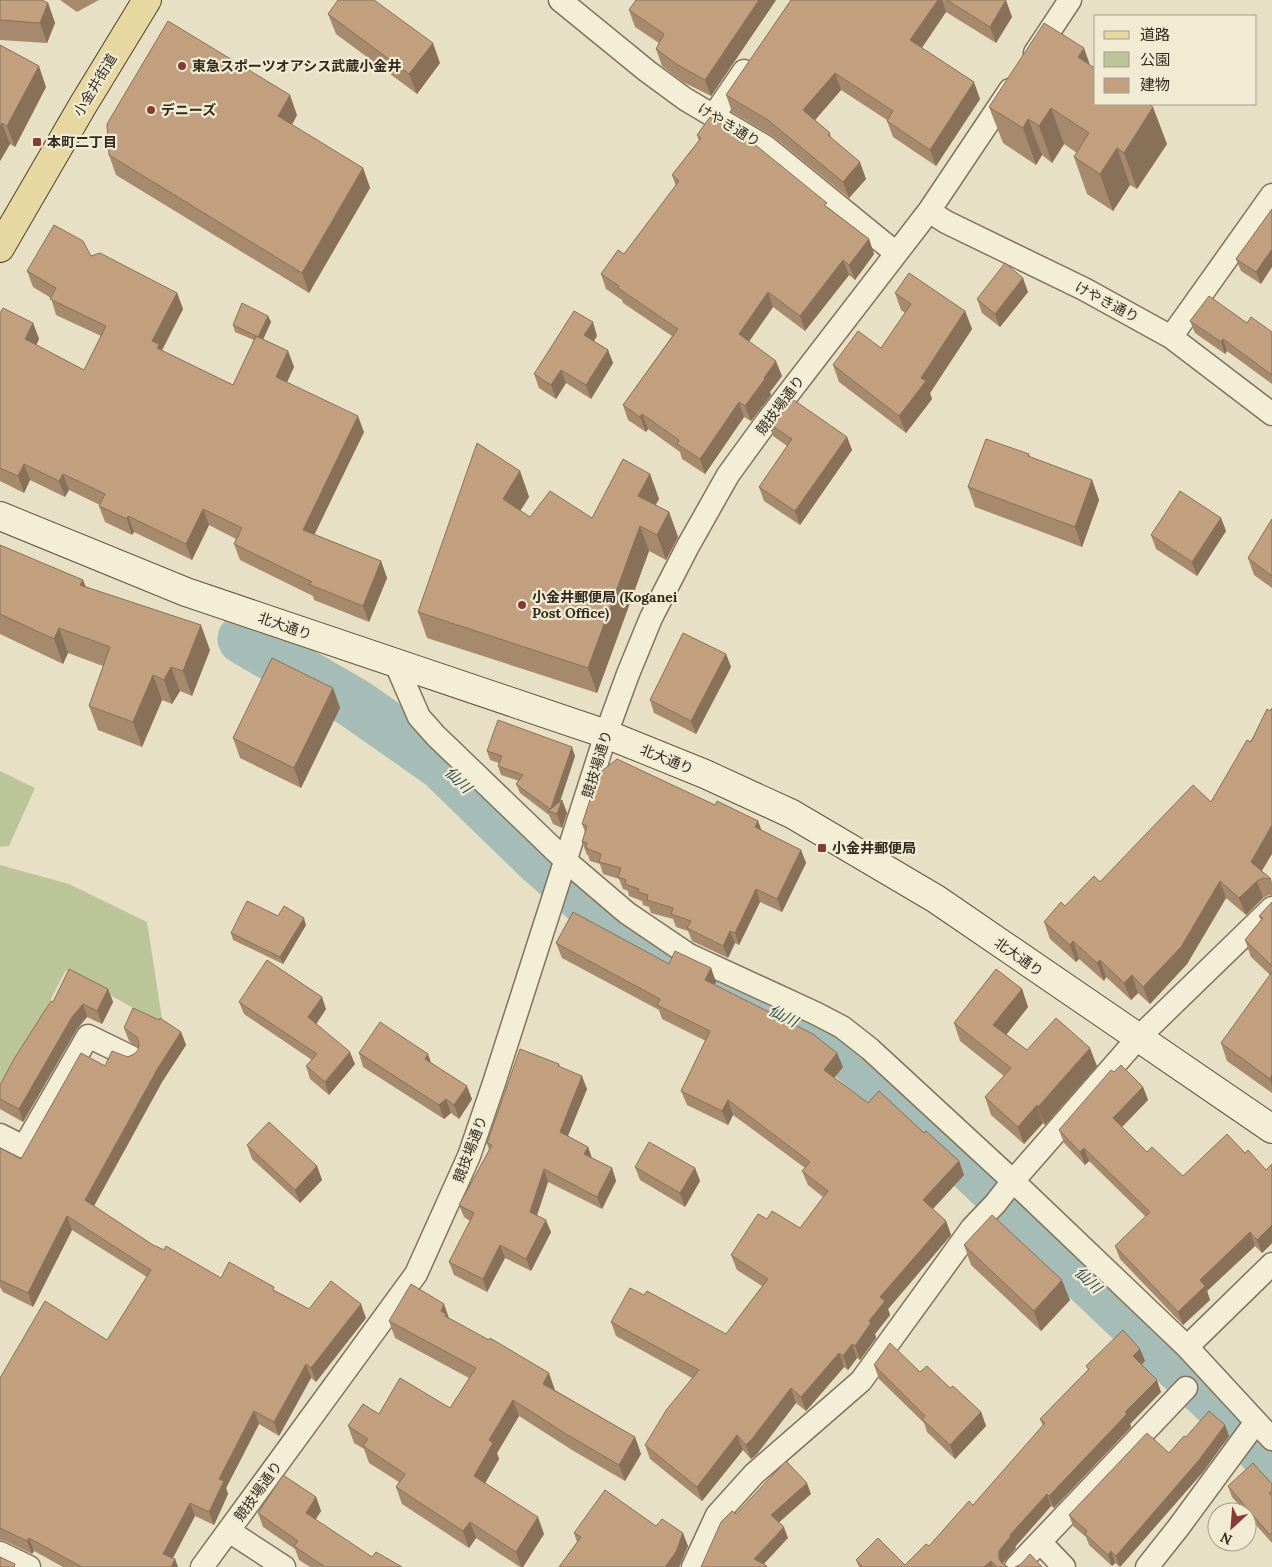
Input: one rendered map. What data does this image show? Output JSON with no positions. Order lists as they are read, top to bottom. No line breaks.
{"streets":{"main road":["小金井街道"],"street":["けやき通り","競技場通り","北大通り"]},"crossings":[["けやき通り","競技場通り"],["競技場通り","北大通り"]],"water":["仙川"],"places":{"other":["東急スポーツオアシス武蔵小金井","デニーズ","小金井郵便局 (Koganei Post Office)"],"transit":["本町二丁目","小金井郵便局"]},"legend":["道路","公園","建物"],"north":"bottom left"}
